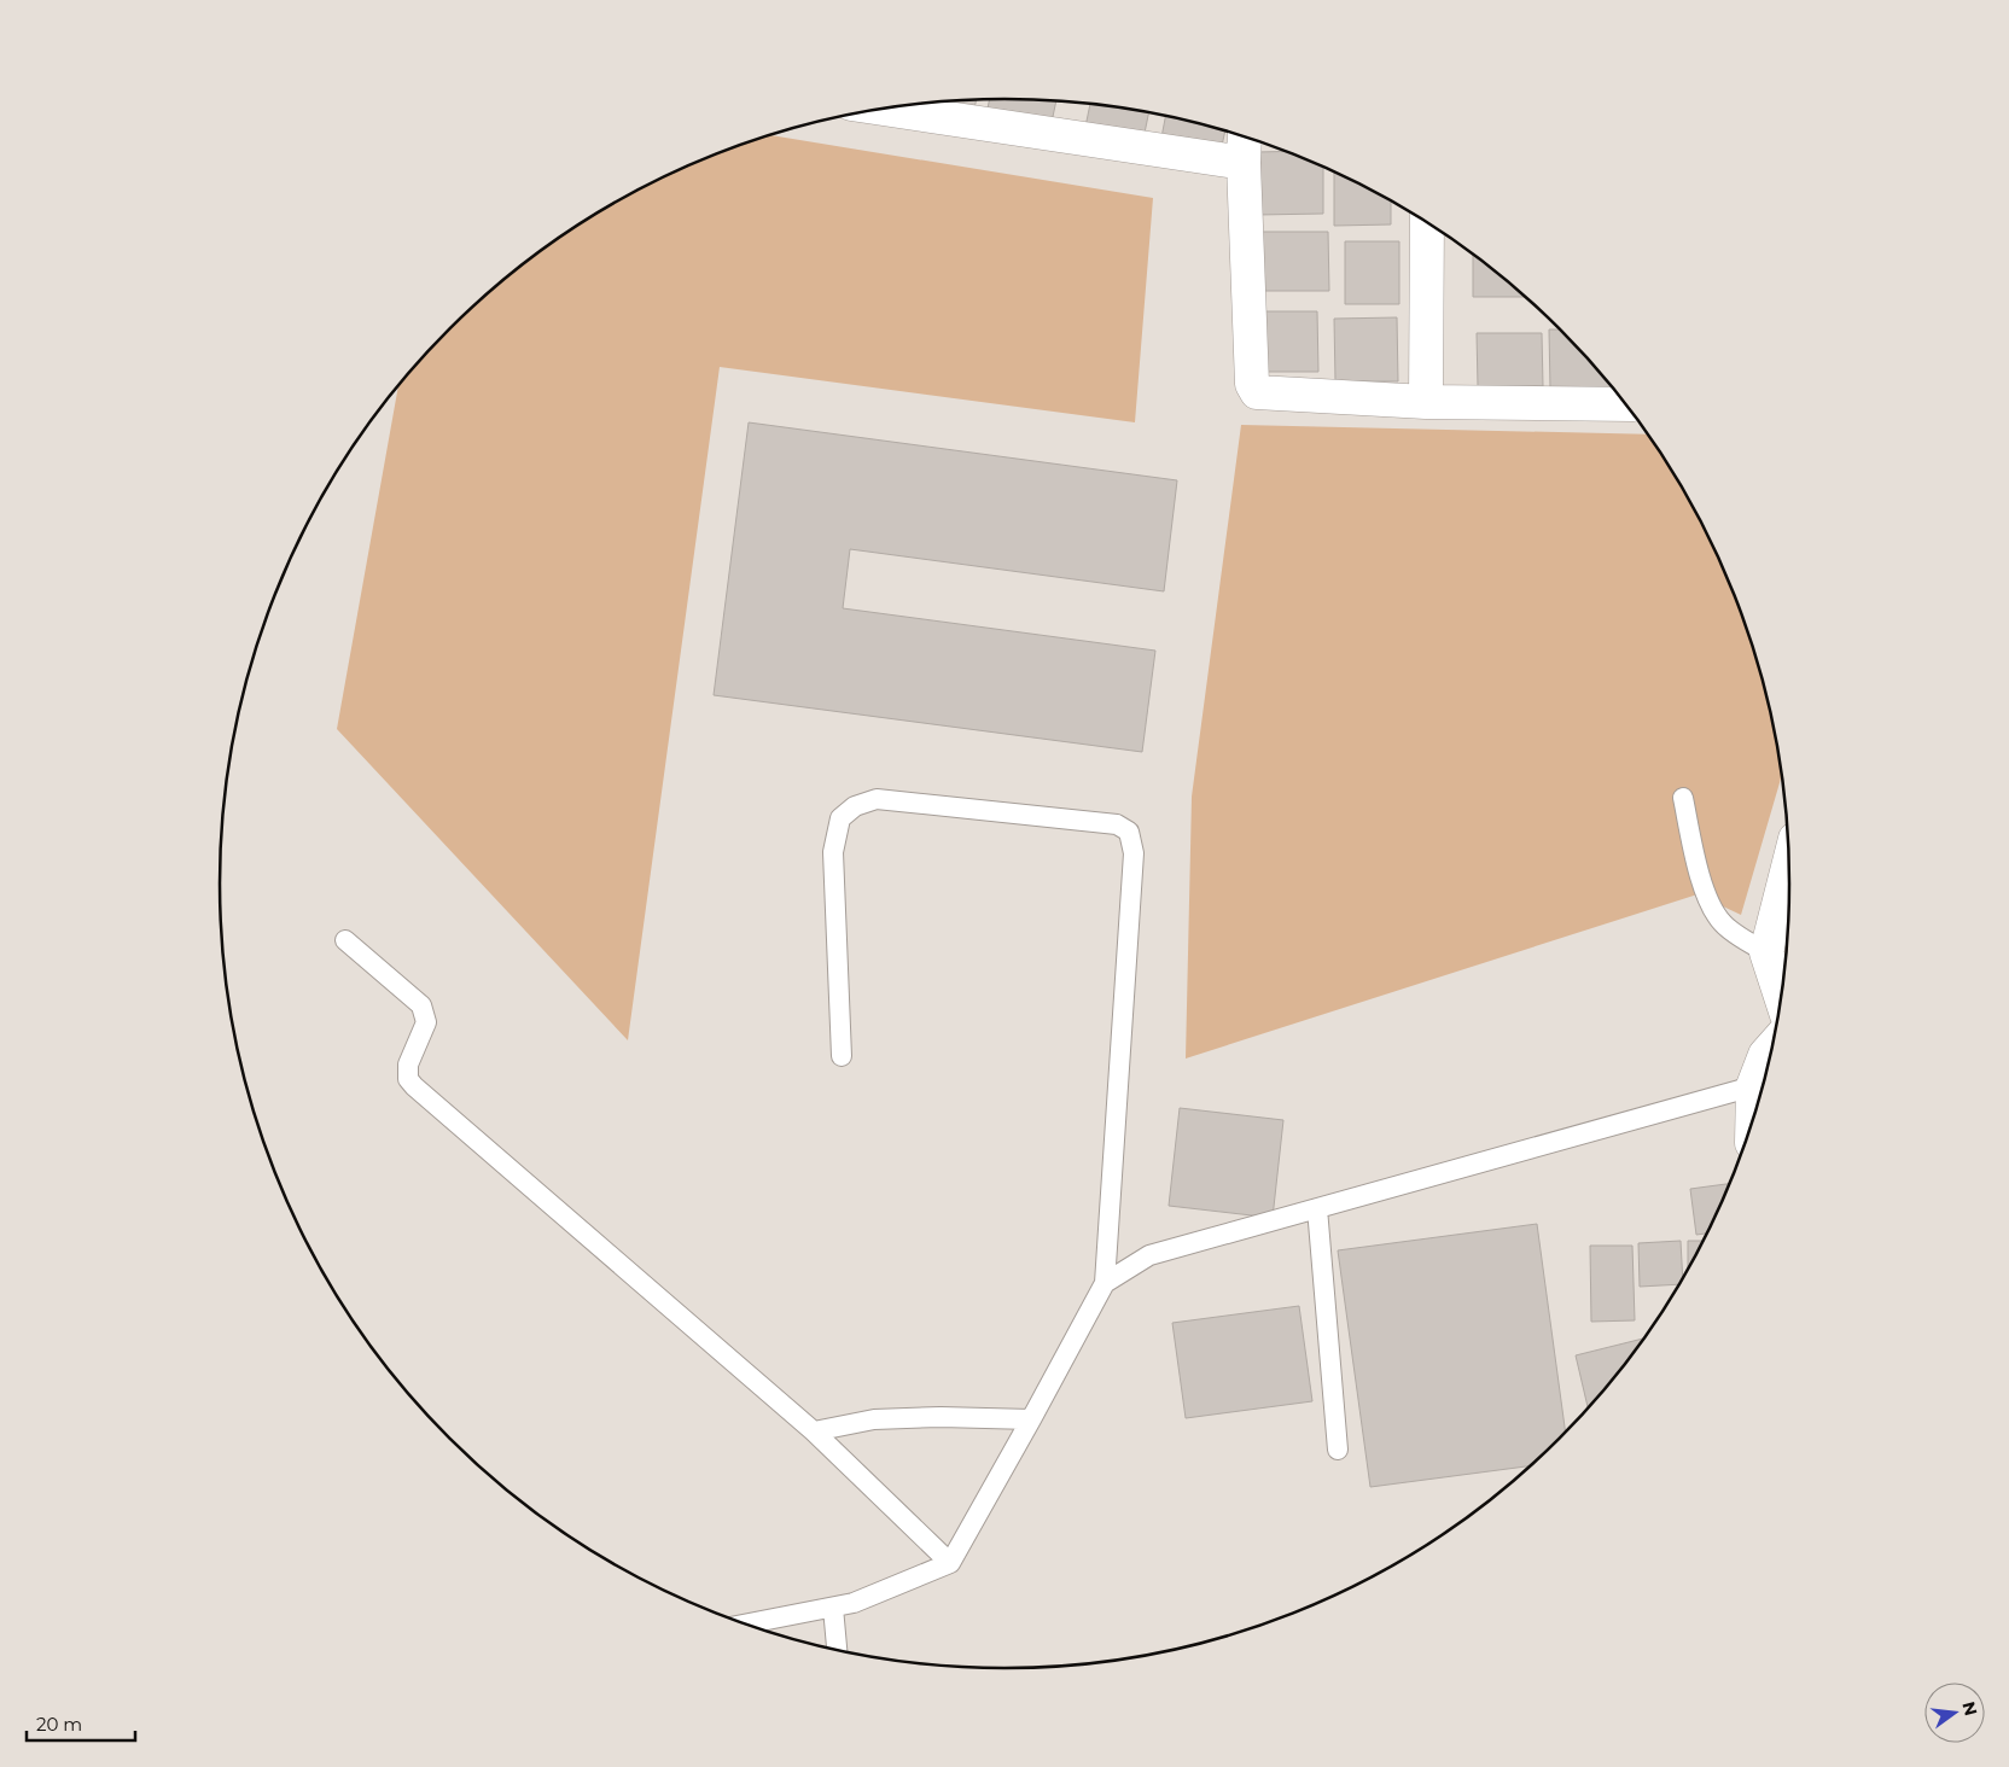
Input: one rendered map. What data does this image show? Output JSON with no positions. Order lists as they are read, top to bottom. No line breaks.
{"scale_bar":"20 m","north":"right"}
